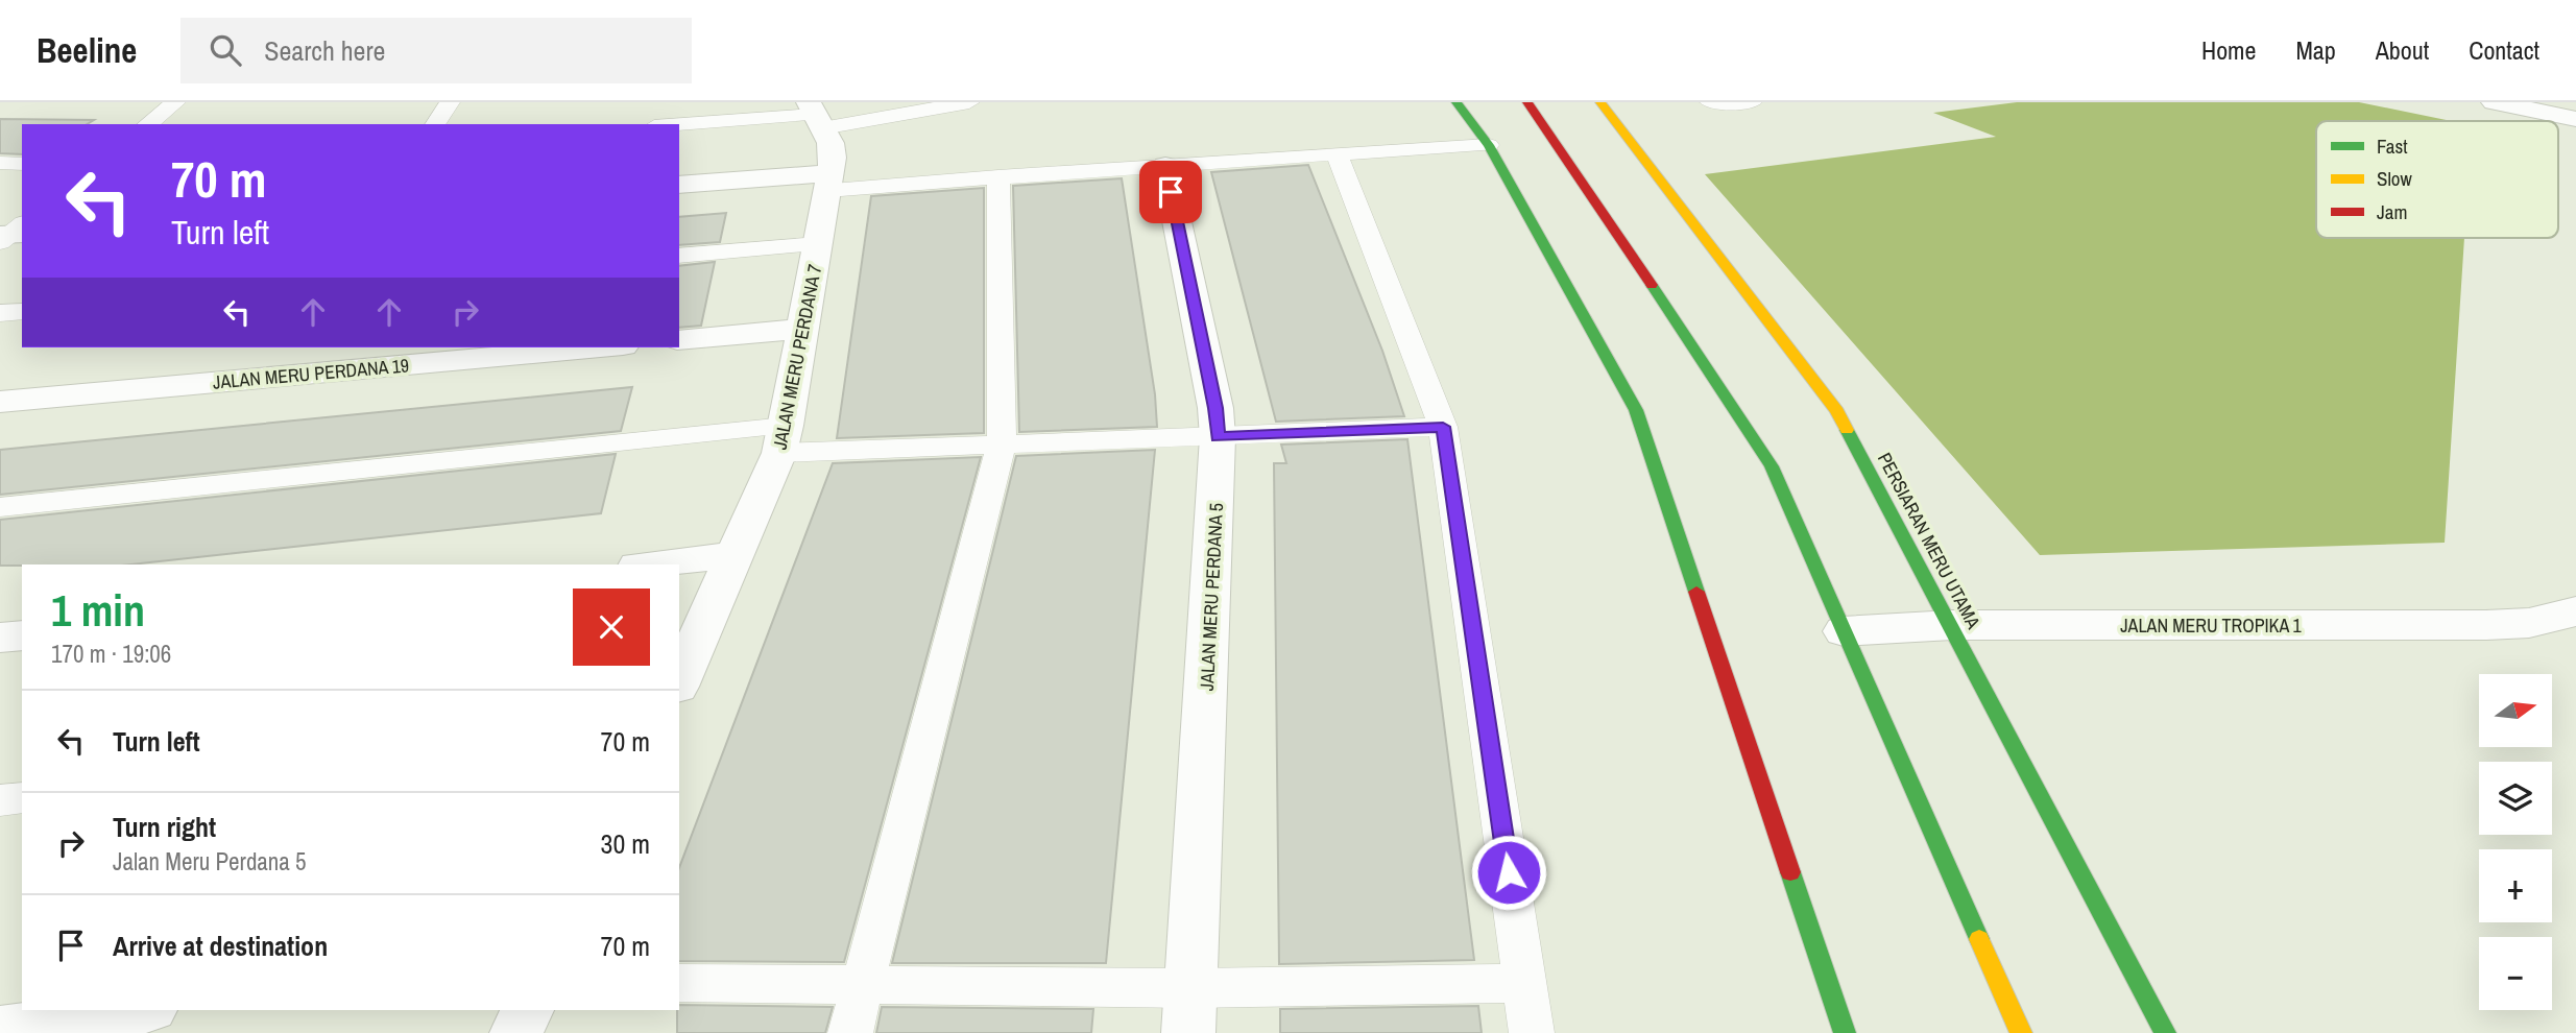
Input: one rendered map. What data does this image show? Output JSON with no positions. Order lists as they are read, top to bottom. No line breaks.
{"streets":{"main road":["PERSIARAN MERU UTAMA"],"street":["JALAN MERU PERDANA 7","JALAN MERU PERDANA 19","JALAN MERU PERDANA 5","JALAN MERU TROPIKA 1"]},"crossings":[["PERSIARAN MERU UTAMA","JALAN MERU TROPIKA 1"]],"legend":["Fast","Slow","Jam"],"north":"right","page":{"header":"Beeline","search":"Search here","nav":["Home","Map","About","Contact"],"turn":["70 m","Turn left"],"heading":["1 min","170 m · 19:06"],"map_buttons":["+","−"],"list":[{"name":"Turn left","value":"70 m"},{"name":"Turn right","note":"Jalan Meru Perdana 5","value":"30 m"},{"name":"Arrive at destination","value":"70 m"}]}}
